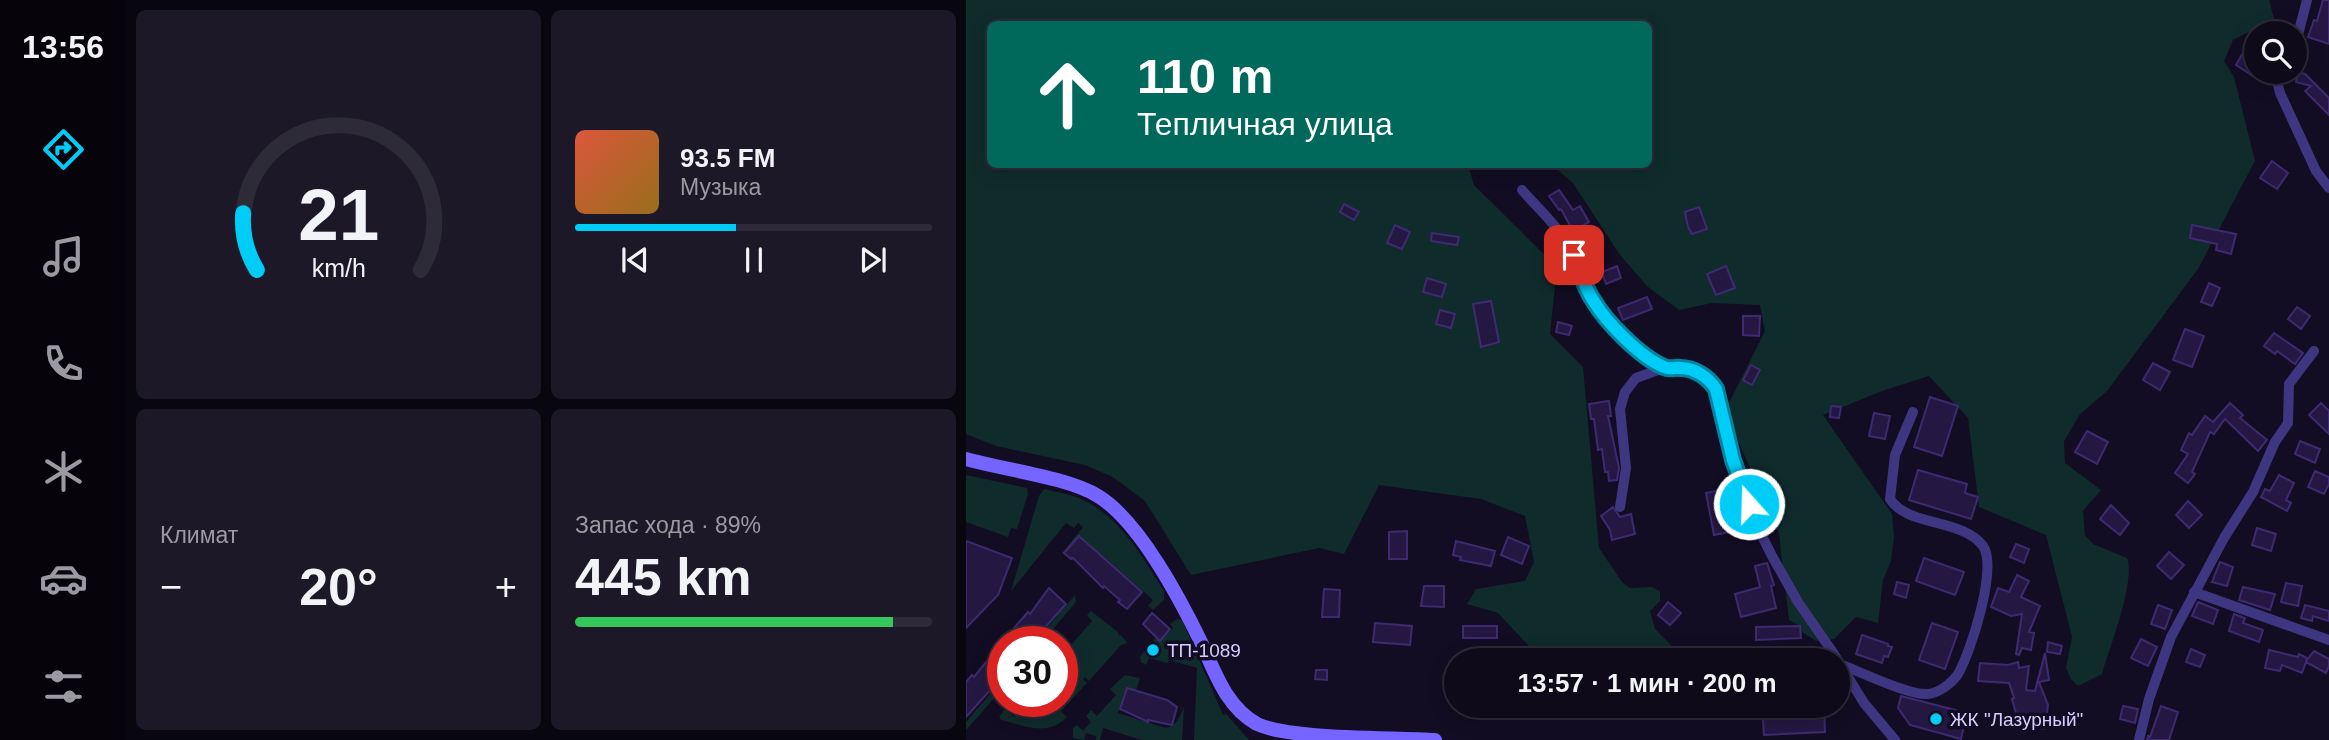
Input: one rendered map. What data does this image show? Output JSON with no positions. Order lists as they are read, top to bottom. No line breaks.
{"places":["ТП-1089","ЖК \"Лазурный\""],"page":{"tabs":"13:56","turn":["110 m","Тепличная улица"],"song":["93.5 FM","Музыка"],"tile":["Климат",["Запас хода · 89%","445 km"]],"heat":["−","20°","+"],"limit":"30","trip":"13:57 · 1 мин · 200 m","gauge":["21","km/h"]}}
